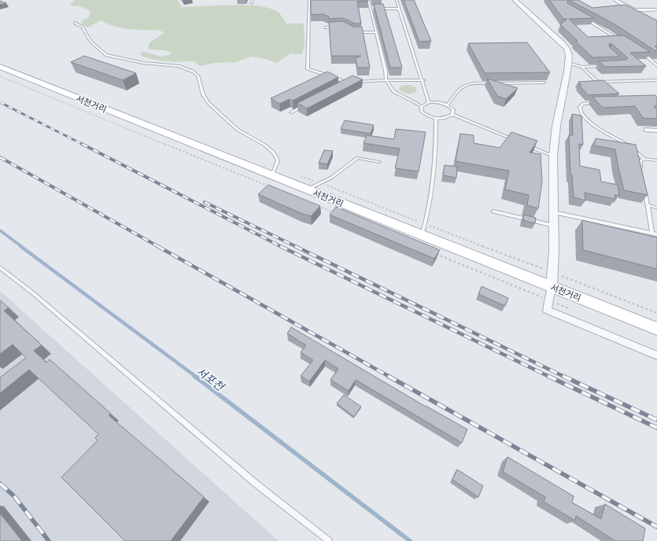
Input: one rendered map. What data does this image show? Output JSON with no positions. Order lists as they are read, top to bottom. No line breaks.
{"streets":{"main road":["서천거리"]},"water":["서포천"]}
